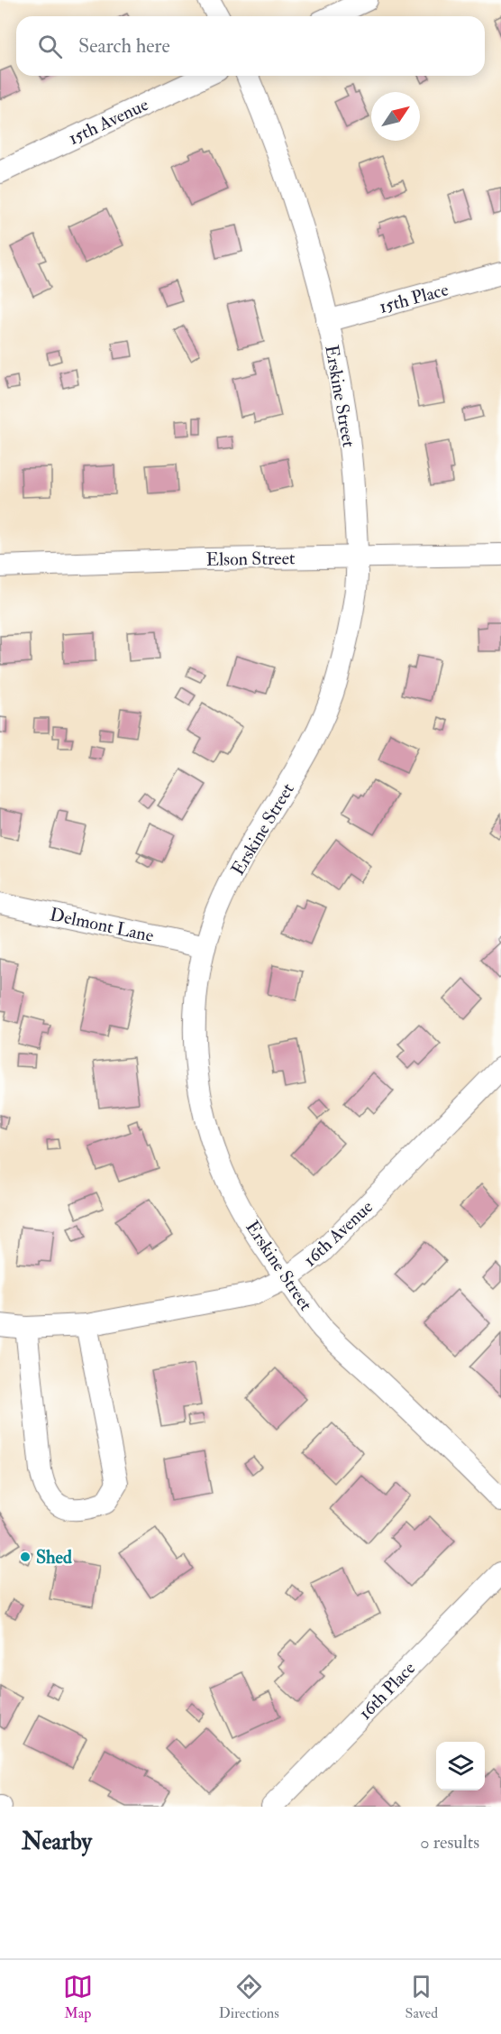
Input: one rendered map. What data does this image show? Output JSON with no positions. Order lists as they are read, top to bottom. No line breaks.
{"streets":{"street":["15th Avenue","15th Place","Erskine Street","Elson Street","Delmont Lane","16th Avenue","16th Place"]},"crossings":[["15th Place","Erskine Street"],["Erskine Street","Elson Street"],["Erskine Street","Delmont Lane"],["Erskine Street","16th Avenue"]],"places":["Shed"],"north":"top right","page":{"search":"Search here","heading":["Nearby","0 results"],"nav":["Map","Directions","Saved"]}}
